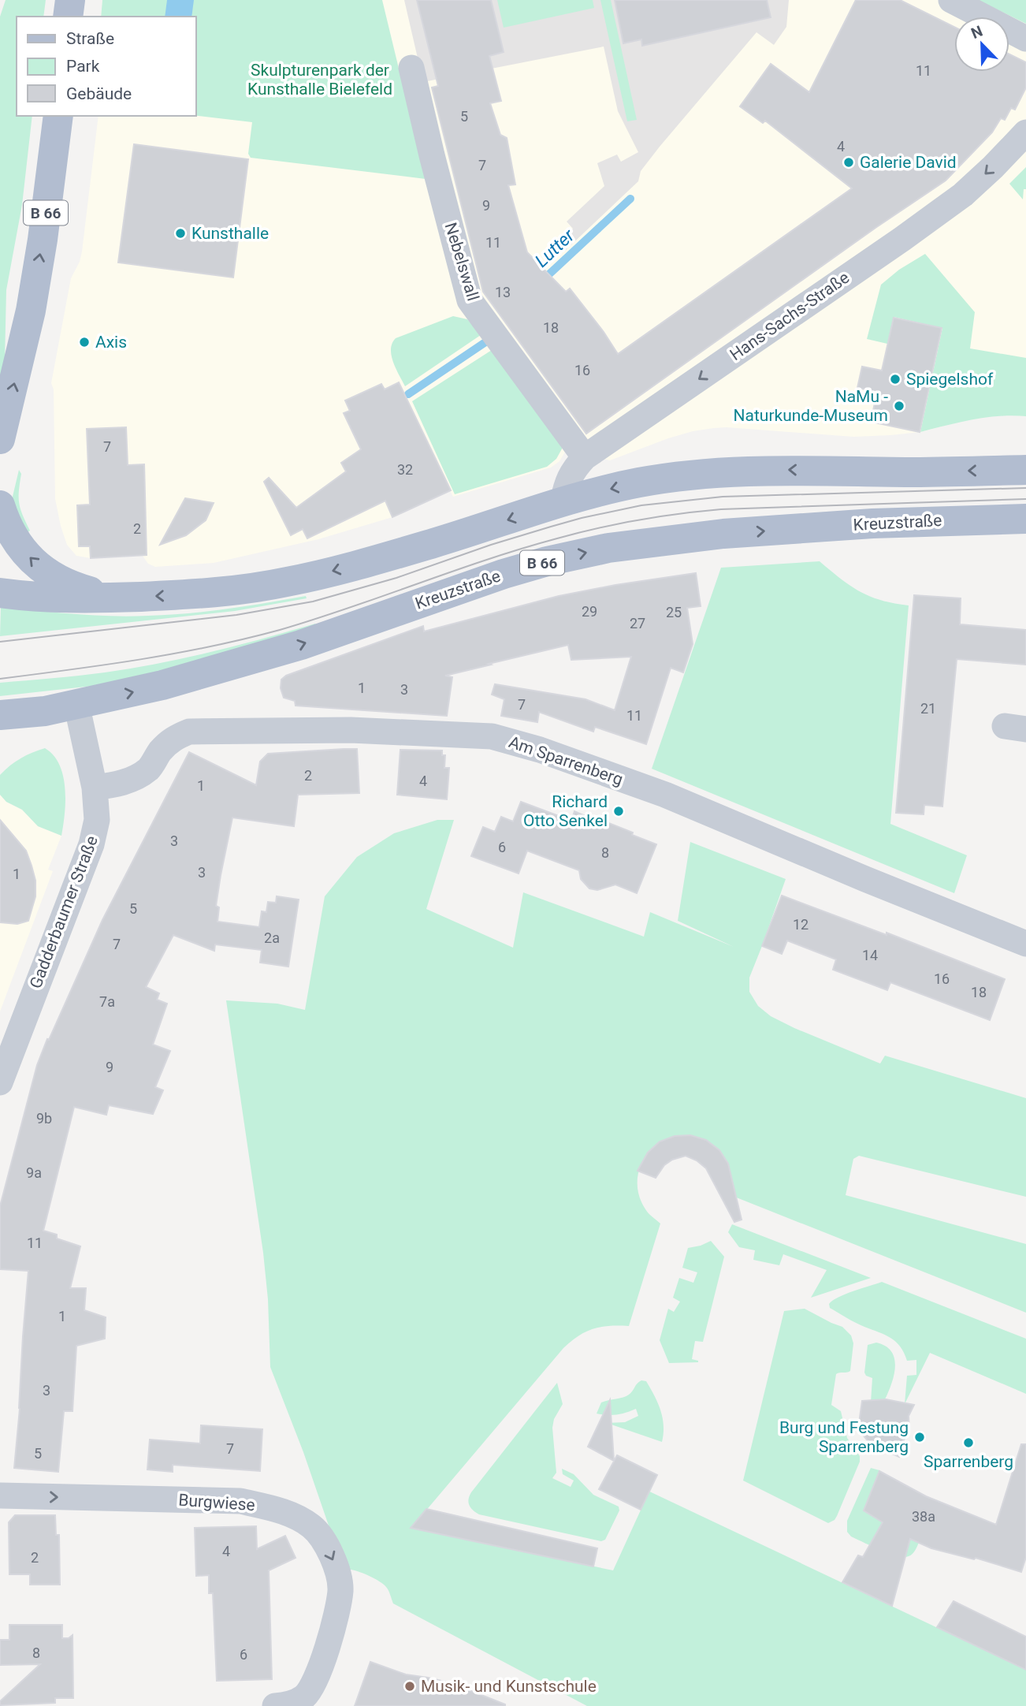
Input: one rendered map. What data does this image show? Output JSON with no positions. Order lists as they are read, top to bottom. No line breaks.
{"streets":{"main road":["B 66","Kreuzstraße"],"street":["Nebelswall","Hans-Sachs-Straße","Am Sparrenberg","Gadderbaumer Straße","Burgwiese"]},"crossings":[["B 66","Kreuzstraße"],["Nebelswall","Hans-Sachs-Straße"],["Kreuzstraße","Gadderbaumer Straße"],["Am Sparrenberg","Gadderbaumer Straße"]],"one_way":["Hans-Sachs-Straße"],"water":["Lutter"],"parks":["Skulpturenpark der Kunsthalle Bielefeld"],"places":["Galerie David","Kunsthalle","Axis","Spiegelshof","NaMu - Naturkunde-Museum","Richard Otto Senkel","Burg und Festung Sparrenberg","Sparrenberg","Musik- und Kunstschule"],"house_numbers":["11","5","4","7","9","11","13","18","16","7","32","2","29","25","27","1","3","7","21","11","2","4","1","3","6","8","3","1","5","12","2a","7","14","16","18","7a","9","9b","9a","11","1","3","7","5","38a","4","2","8","6"],"legend":["Straße","Park","Gebäude"],"north":"top left"}
